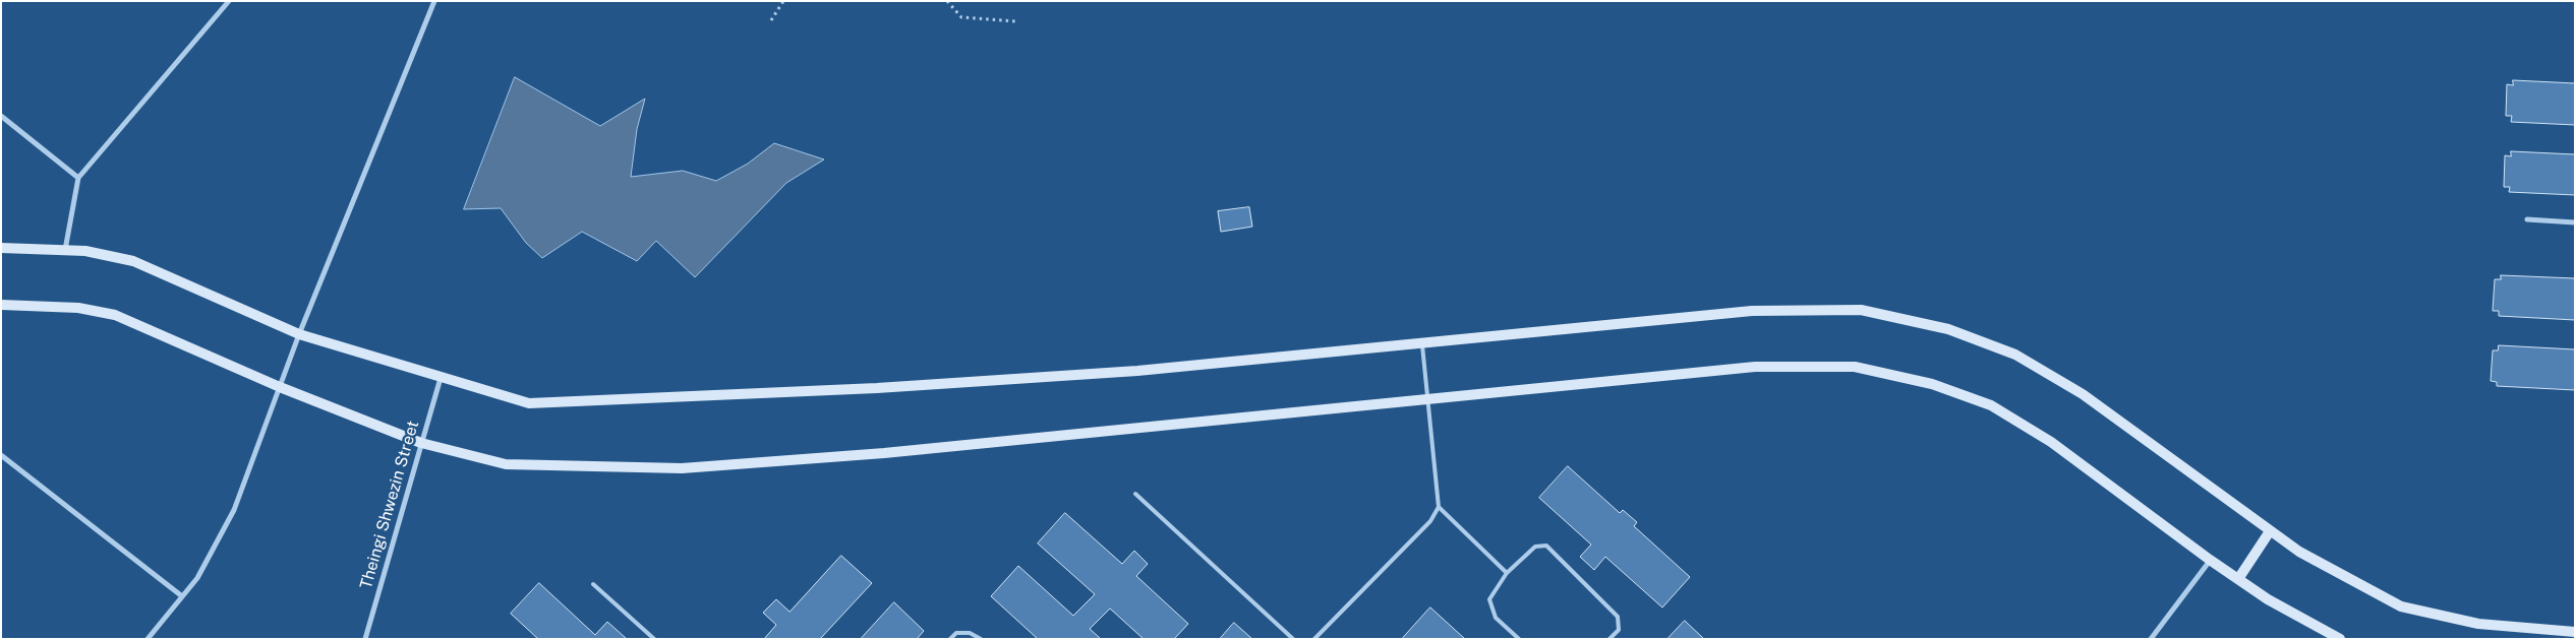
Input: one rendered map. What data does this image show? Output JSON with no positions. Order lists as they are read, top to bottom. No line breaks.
{"streets":{"street":["Theingi Shwezin Street"]}}
